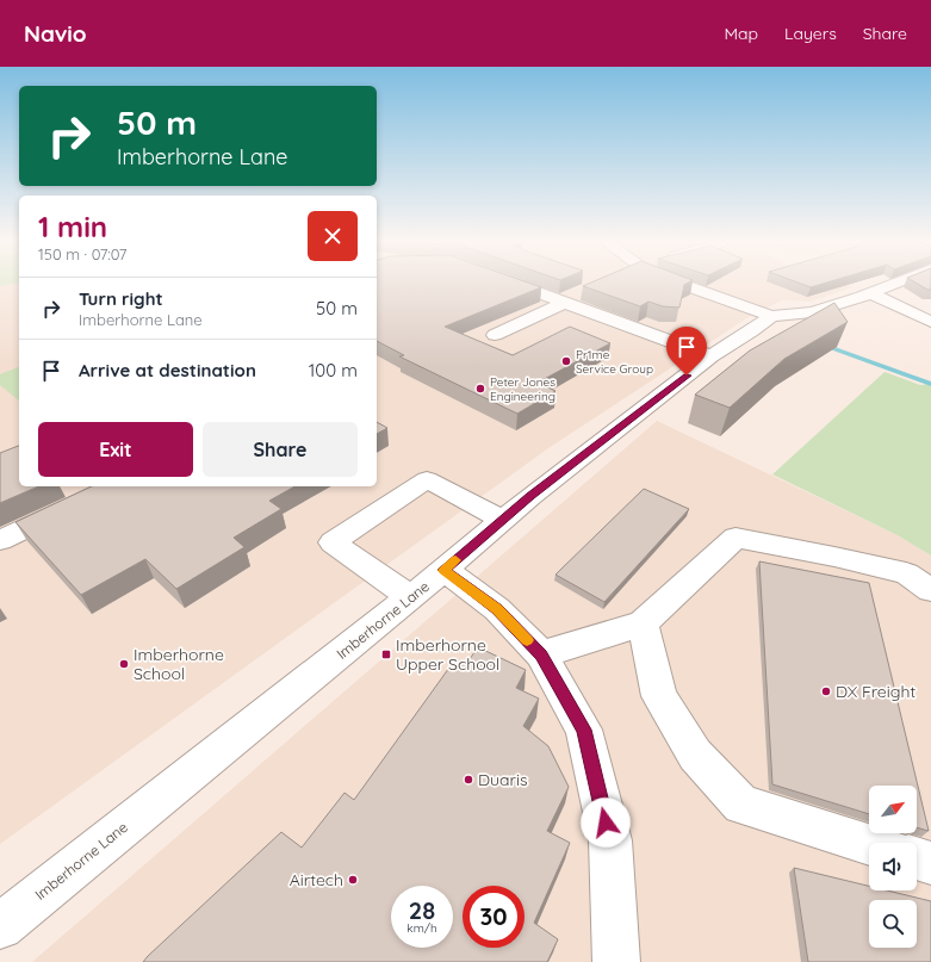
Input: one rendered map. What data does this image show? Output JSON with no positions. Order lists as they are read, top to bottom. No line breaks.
{"streets":{"street":["Imberhorne Lane"]},"places":{"other":["Pr1me Service Group","Peter Jones Engineering","Imberhorne School","DX Freight","Duaris","Airtech"],"transit":["Imberhorne Upper School"]},"north":"top right","page":{"header":"Navio","nav":["Map","Layers","Share"],"turn":["50 m","Imberhorne Lane"],"heading":["1 min","150 m · 07:07"],"list":[{"name":"Turn right","note":"Imberhorne Lane","value":"50 m"},{"name":"Arrive at destination","value":"100 m"}],"buttons":["Exit","Share"],"speed":"28 km/h","limit":"30"}}
